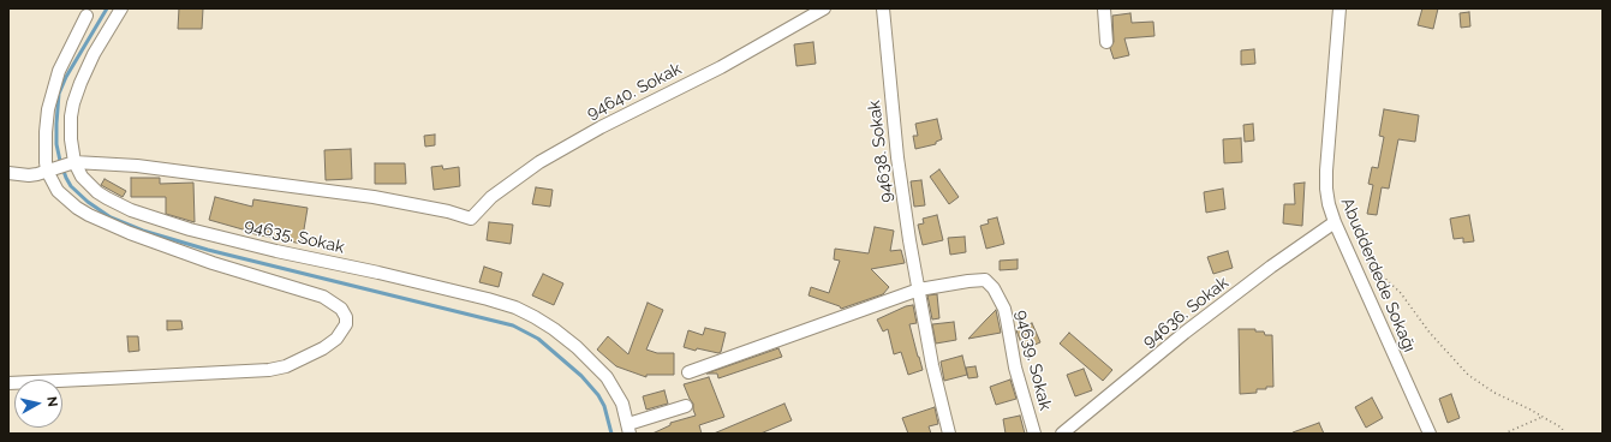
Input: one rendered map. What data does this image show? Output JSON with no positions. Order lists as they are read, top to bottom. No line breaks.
{"streets":{"street":["94640. Sokak","94638. Sokak","94635. Sokak","Abudderdede Sokağı","94636. Sokak","94639. Sokak"]},"crossings":[["94640. Sokak","94635. Sokak"],["94638. Sokak","94639. Sokak"],["Abudderdede Sokağı","94636. Sokak"]],"north":"right"}
